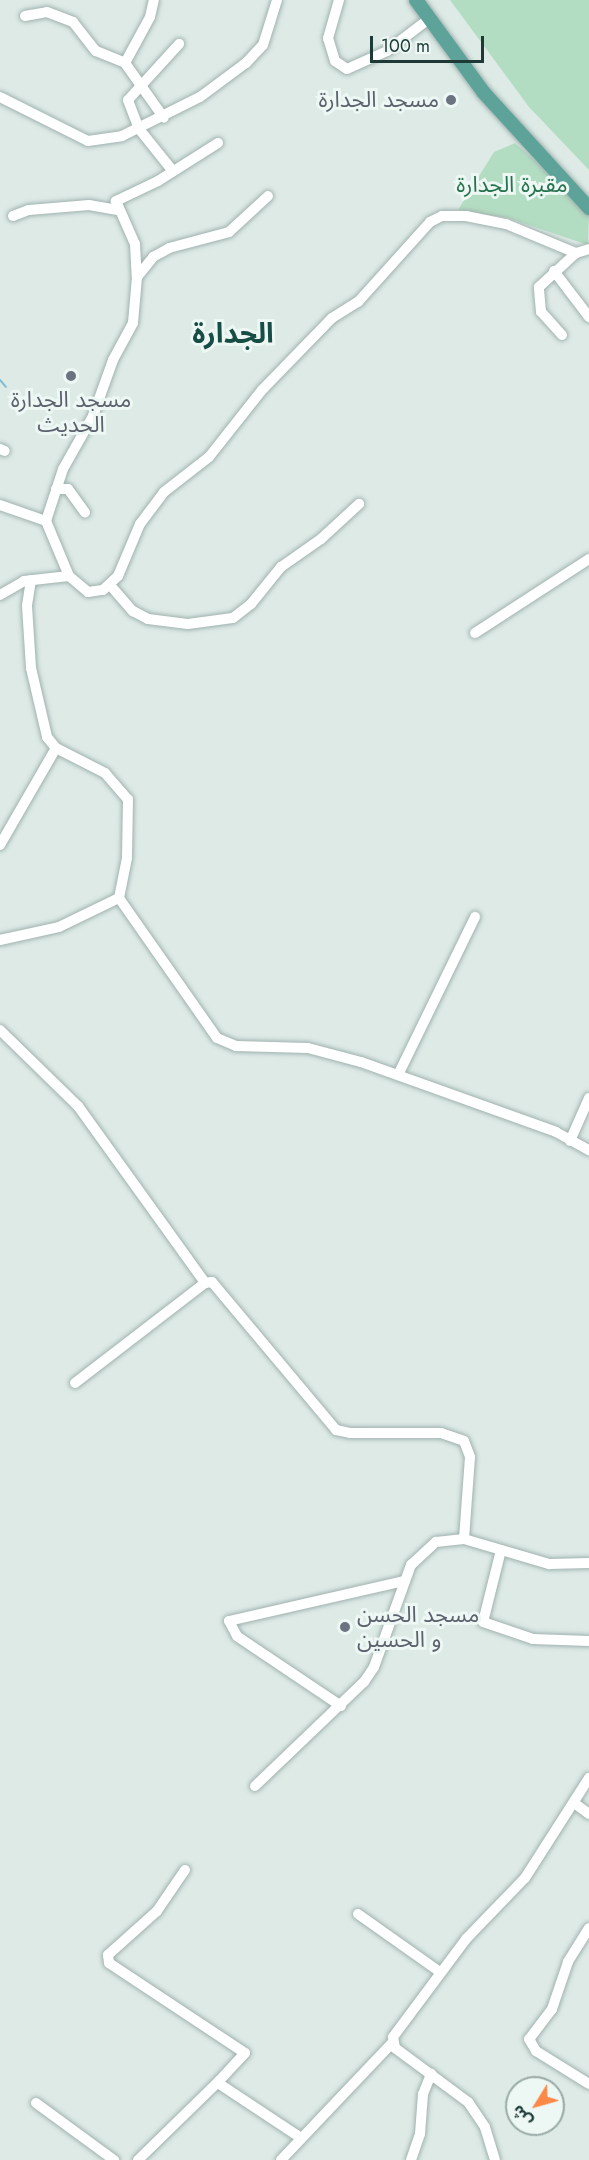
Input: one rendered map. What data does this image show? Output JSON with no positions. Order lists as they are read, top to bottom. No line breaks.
{"districts":["الجدارة"],"parks":["مقبرة الجدارة"],"places":["مسجد الجدارة","مسجد الجدارة الحديث","مسجد الحسن و الحسين"],"scale_bar":"100 m","north":"bottom left"}
